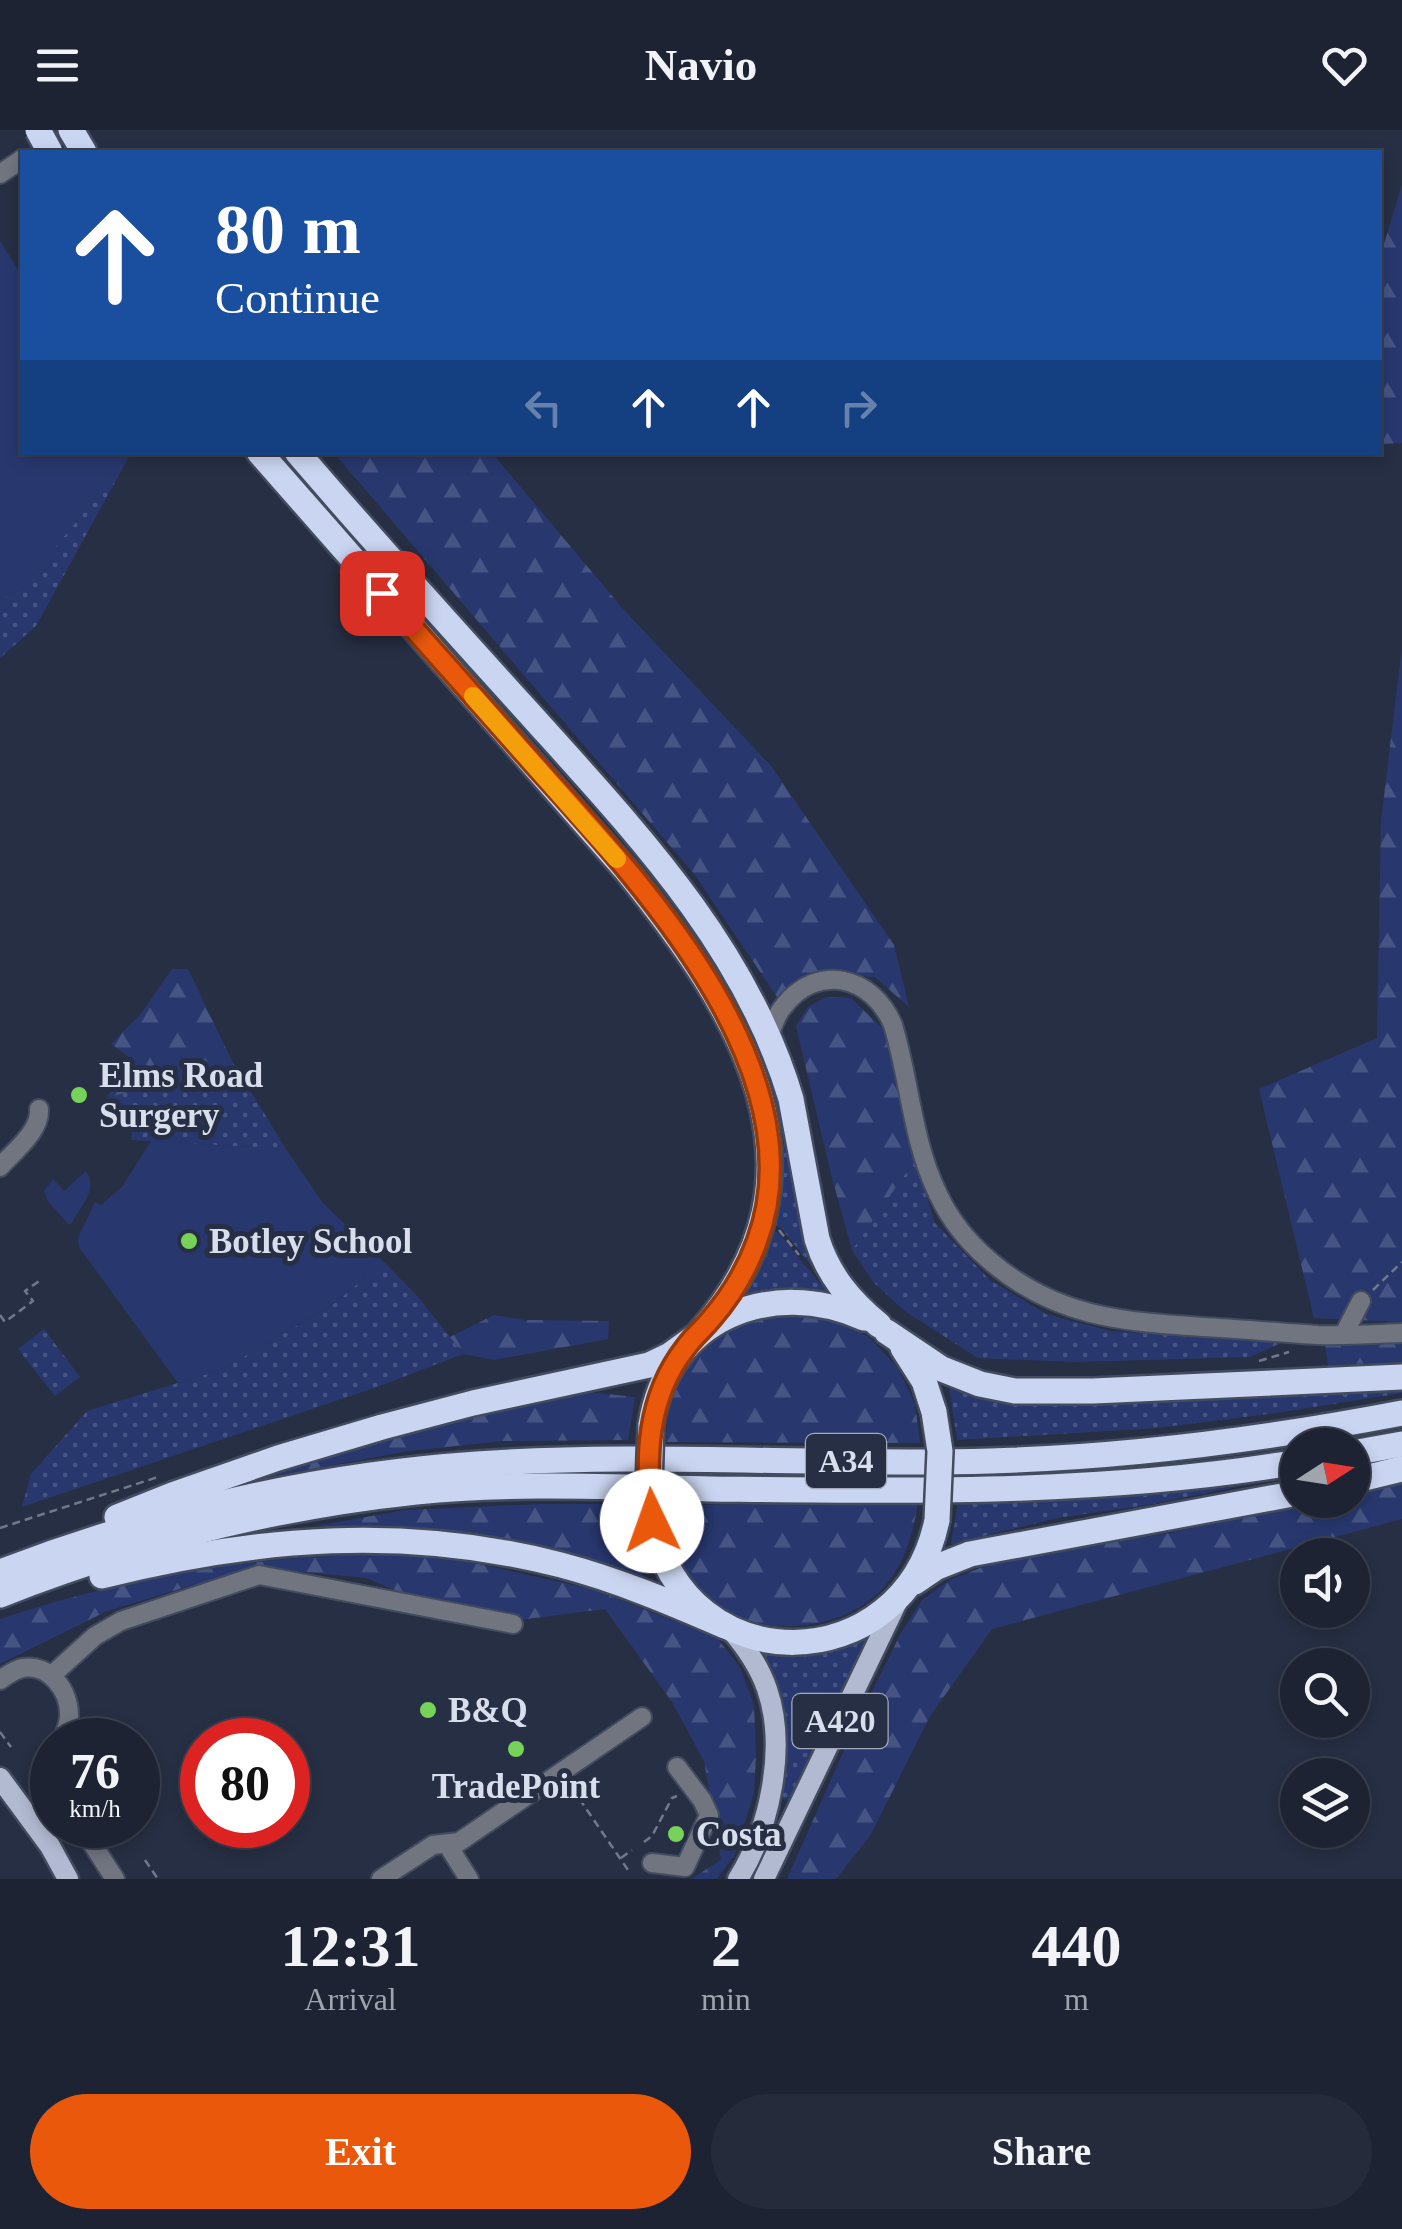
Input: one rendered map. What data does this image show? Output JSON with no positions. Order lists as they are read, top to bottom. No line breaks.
{"streets":{"highway":["A34"],"main road":["A420"]},"places":["Elms Road Surgery","Botley School","B&Q","TradePoint","Costa"],"north":"right","page":{"header":"Navio","turn":["80 m","Continue"],"speed":"76 km/h","limit":"80","eta":["12:31","Arrival","2","min","440","m"],"buttons":["Exit","Share"]}}
